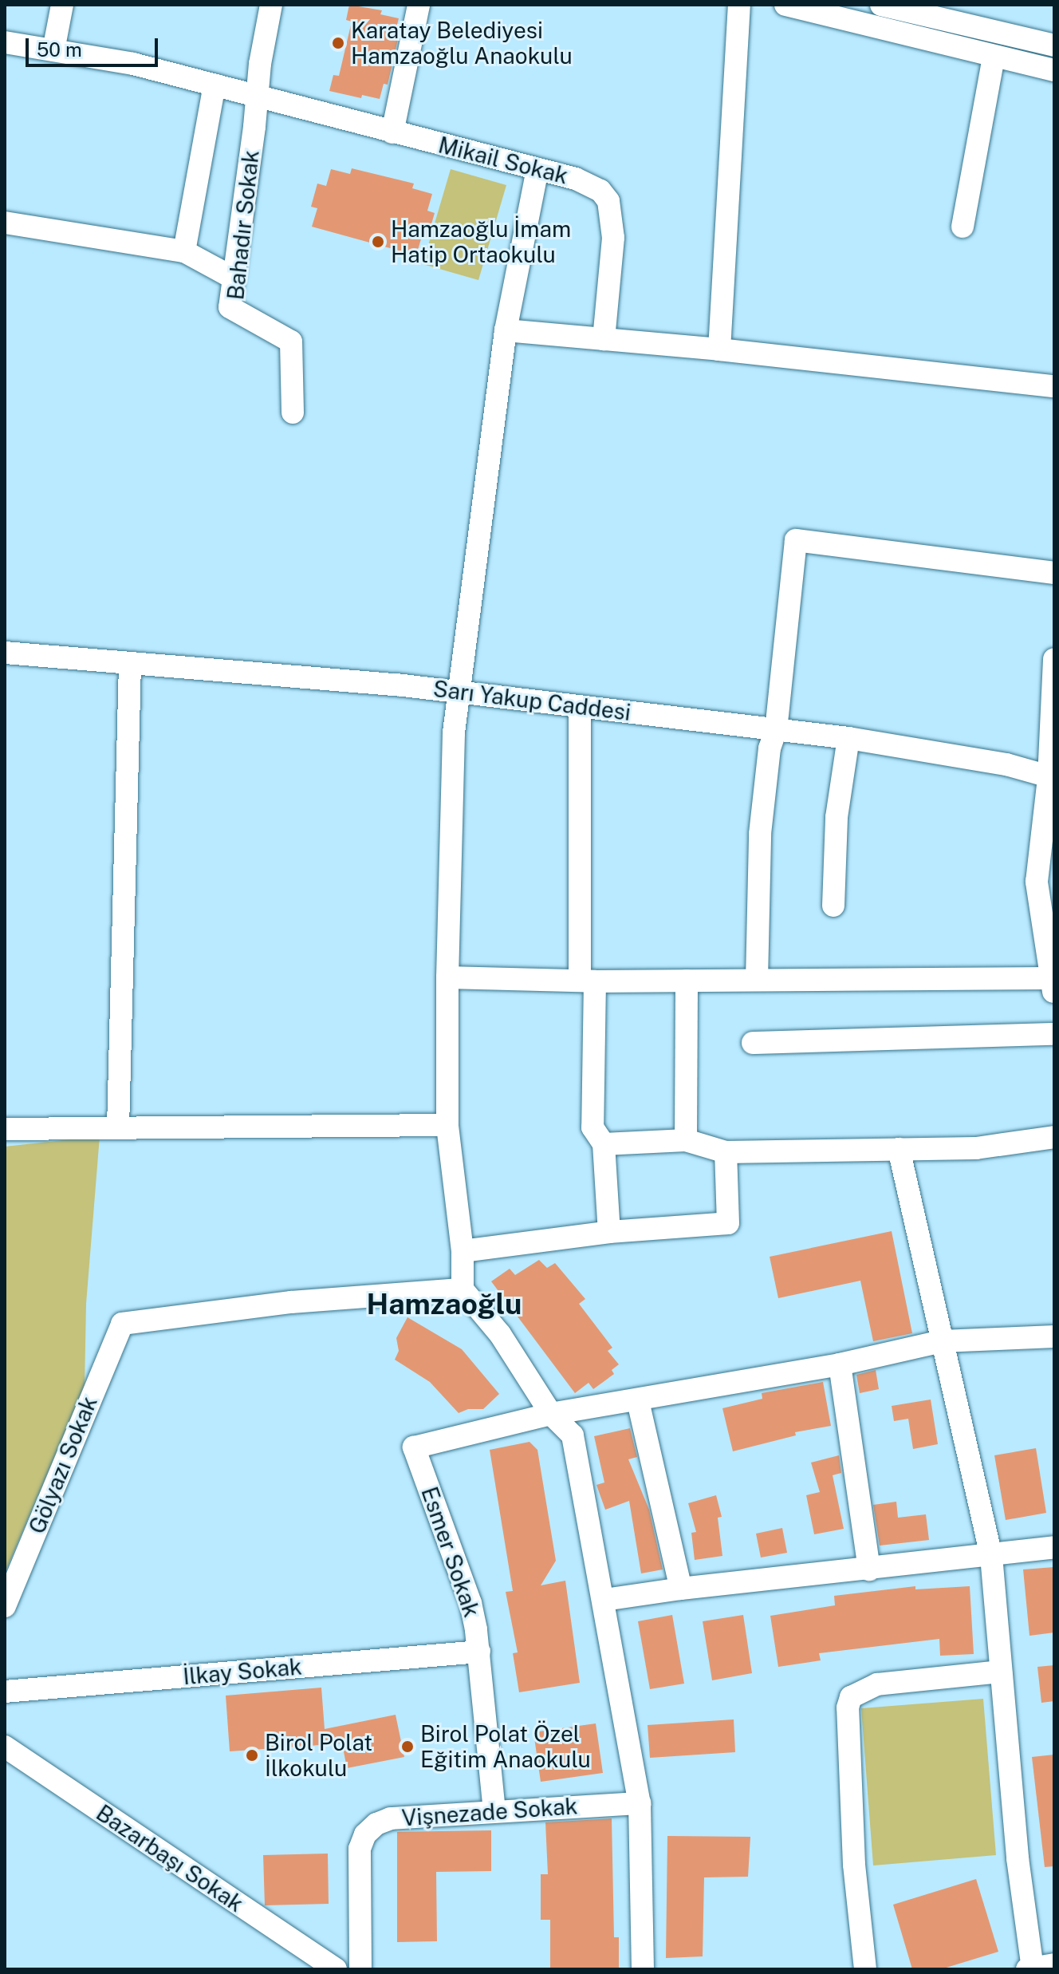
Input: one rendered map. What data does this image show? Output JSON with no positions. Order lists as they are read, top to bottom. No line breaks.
{"streets":{"street":["Mikail Sokak","Bahadır Sokak","Sarı Yakup Caddesi","Gölyazı Sokak","Esmer Sokak","İlkay Sokak","Vişnezade Sokak","Bazarbaşı Sokak"]},"crossings":[["Mikail Sokak","Bahadır Sokak"],["Esmer Sokak","İlkay Sokak"],["Esmer Sokak","Vişnezade Sokak"]],"districts":["Hamzaoğlu"],"places":["Karatay Belediyesi Hamzaoğlu Anaokulu","Hamzaoğlu İmam Hatip Ortaokulu","Birol Polat Özel Eğitim Anaokulu","Birol Polat İlkokulu"],"scale_bar":"50 m"}
